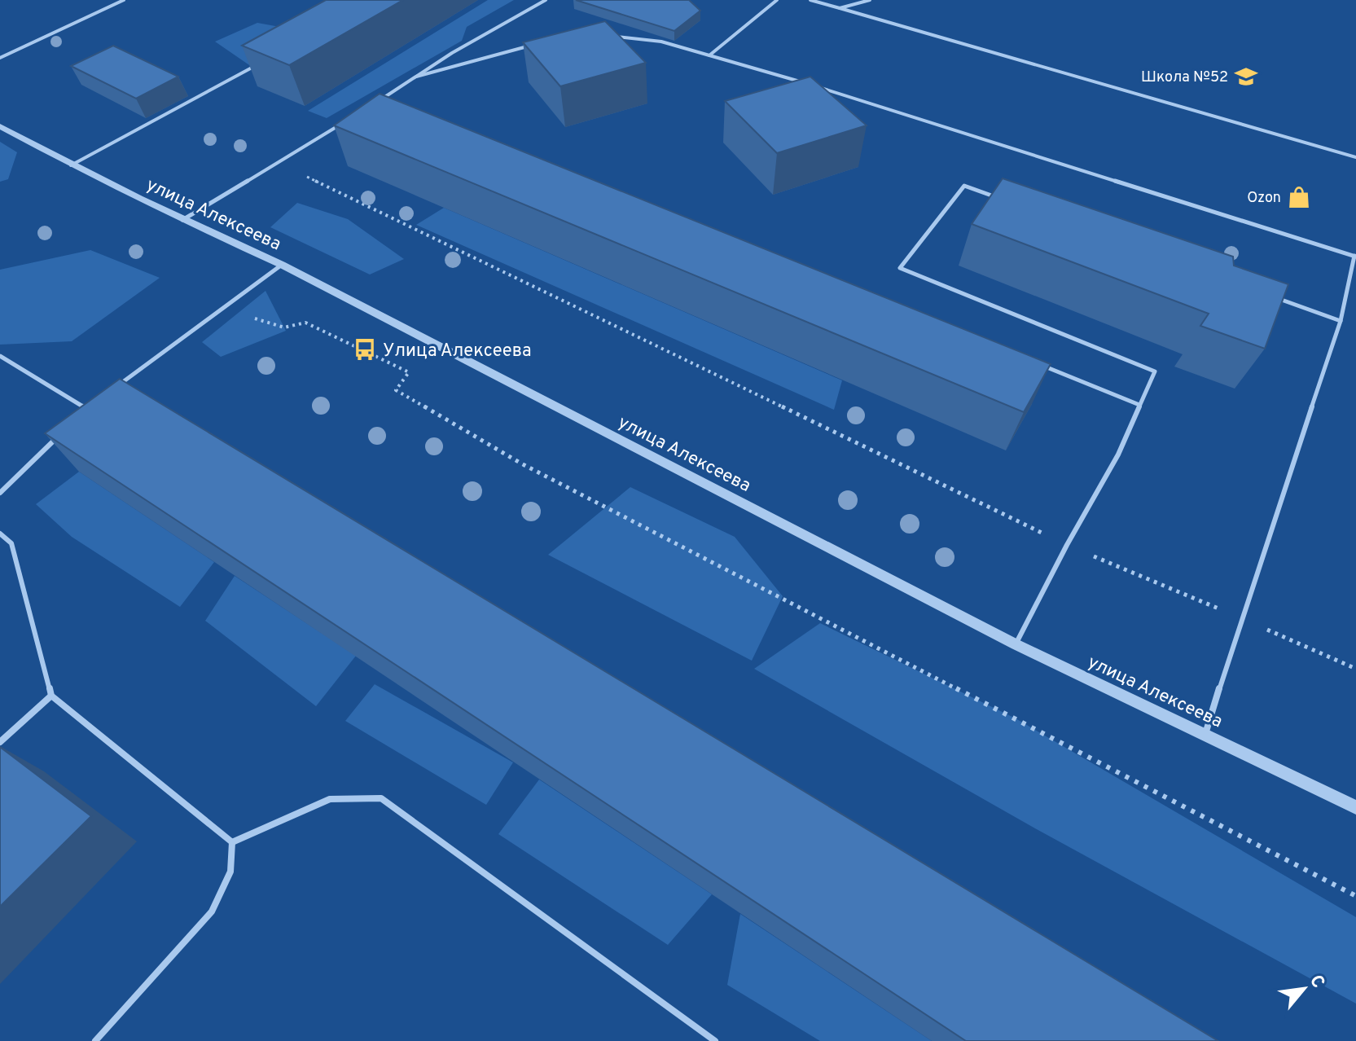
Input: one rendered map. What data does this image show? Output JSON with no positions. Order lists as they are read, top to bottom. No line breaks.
{"streets":{"street":["улица Алексеева"]},"places":{"school or university":["Школа №52"],"shop":["Ozon"],"bus stop":["Улица Алексеева"]},"north":"top right"}
